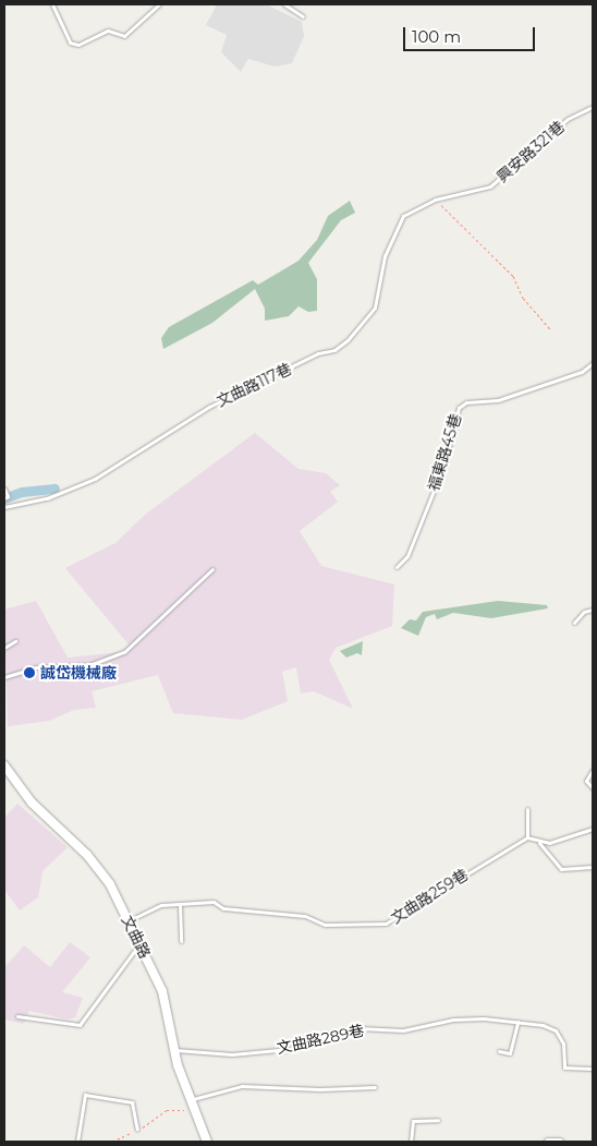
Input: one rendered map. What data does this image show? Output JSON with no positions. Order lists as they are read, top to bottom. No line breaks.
{"streets":{"street":["文曲路"],"lane":["興安路321巷","文曲路117巷","福東路45巷","文曲路259巷","文曲路289巷"]},"crossings":[["興安路321巷","文曲路117巷"],["文曲路259巷","文曲路"],["文曲路","文曲路289巷"]],"places":["誠岱機械廠"],"scale_bar":"100 m"}
